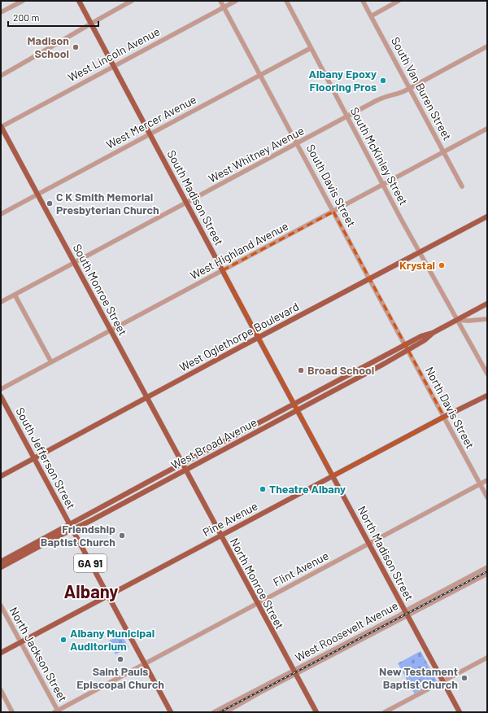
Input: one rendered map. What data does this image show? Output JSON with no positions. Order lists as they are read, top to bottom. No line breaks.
{"streets":{"main road":["South Madison Street","South Monroe Street","West Oglethorpe Boulevard","West Broad Avenue","South Jefferson Street","Pine Avenue","North Madison Street","GA 91","North Monroe Street"],"street":["West Lincoln Avenue","South Van Buren Street","West Mercer Avenue","West Whitney Avenue","South McKinley Street","South Davis Street","West Highland Avenue","North Davis Street","Flint Avenue","West Roosevelt Avenue","North Jackson Street"]},"crossings":[["West Lincoln Avenue","South Davis Street"],["West Lincoln Avenue","South Madison Street"],["West Lincoln Avenue","South Monroe Street"],["South Van Buren Street","West Whitney Avenue"],["South Van Buren Street","West Highland Avenue"],["West Mercer Avenue","South McKinley Street"],["West Mercer Avenue","South Davis Street"],["West Mercer Avenue","South Madison Street"],["West Mercer Avenue","South Monroe Street"],["West Whitney Avenue","South McKinley Street"],["West Whitney Avenue","South Davis Street"],["West Whitney Avenue","South Madison Street"],["West Whitney Avenue","South Monroe Street"],["South McKinley Street","West Highland Avenue"],["South McKinley Street","West Oglethorpe Boulevard"],["South McKinley Street","West Broad Avenue"],["South Davis Street","West Highland Avenue"],["South Davis Street","West Oglethorpe Boulevard"],["South Davis Street","North Davis Street"],["South Davis Street","West Broad Avenue"],["South Madison Street","West Highland Avenue"],["South Madison Street","West Oglethorpe Boulevard"],["South Madison Street","West Broad Avenue"],["South Madison Street","North Madison Street"],["West Highland Avenue","South Monroe Street"],["South Monroe Street","West Oglethorpe Boulevard"],["South Monroe Street","West Broad Avenue"],["South Monroe Street","North Monroe Street"],["West Oglethorpe Boulevard","South Jefferson Street"],["North Davis Street","West Broad Avenue"],["North Davis Street","Pine Avenue"],["North Davis Street","Flint Avenue"],["West Broad Avenue","South Jefferson Street"],["West Broad Avenue","North Madison Street"],["West Broad Avenue","GA 91"],["West Broad Avenue","North Monroe Street"],["South Jefferson Street","GA 91"],["Pine Avenue","North Madison Street"],["Pine Avenue","GA 91"],["Pine Avenue","North Monroe Street"],["Pine Avenue","North Jackson Street"],["North Madison Street","Flint Avenue"],["North Madison Street","West Roosevelt Avenue"],["GA 91","Flint Avenue"],["Flint Avenue","North Monroe Street"],["Flint Avenue","North Jackson Street"],["North Monroe Street","West Roosevelt Avenue"]],"districts":["Albany"],"places":["Madison School","Albany Epoxy Flooring Pros","C K Smith Memorial Presbyterian Church","Krystal","Broad School","Theatre Albany","Friendship Baptist Church","Albany Municipal Auditorium","Saint Pauls Episcopal Church","New Testament Baptist Church"],"scale_bar":"200 m"}
